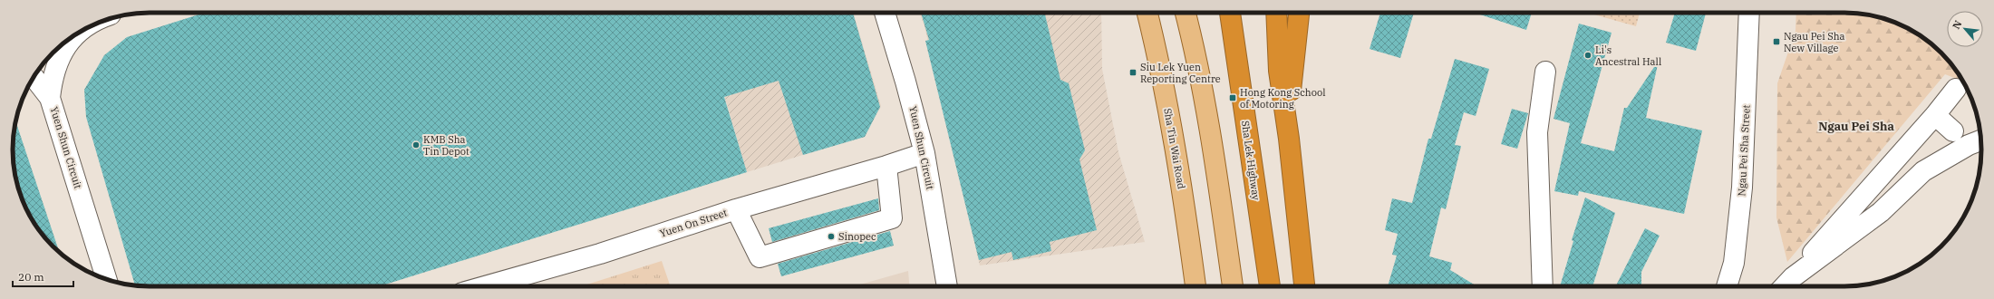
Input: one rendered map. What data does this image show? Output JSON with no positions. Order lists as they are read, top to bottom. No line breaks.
{"streets":{"highway":["Sha Lek Highway"],"main road":["Sha Tin Wai Road"],"street":["Yuen Shun Circuit","Ngau Pei Sha Street","Yuen On Street"]},"crossings":[["Yuen Shun Circuit","Yuen On Street"]],"districts":["Ngau Pei Sha"],"places":{"transit":["Ngau Pei Sha New Village","Siu Lek Yuen Reporting Centre","Hong Kong School of Motoring"],"other":["Li's Ancestral Hall","KMB Sha Tin Depot","Sinopec"]},"scale_bar":"20 m","north":"top left"}
